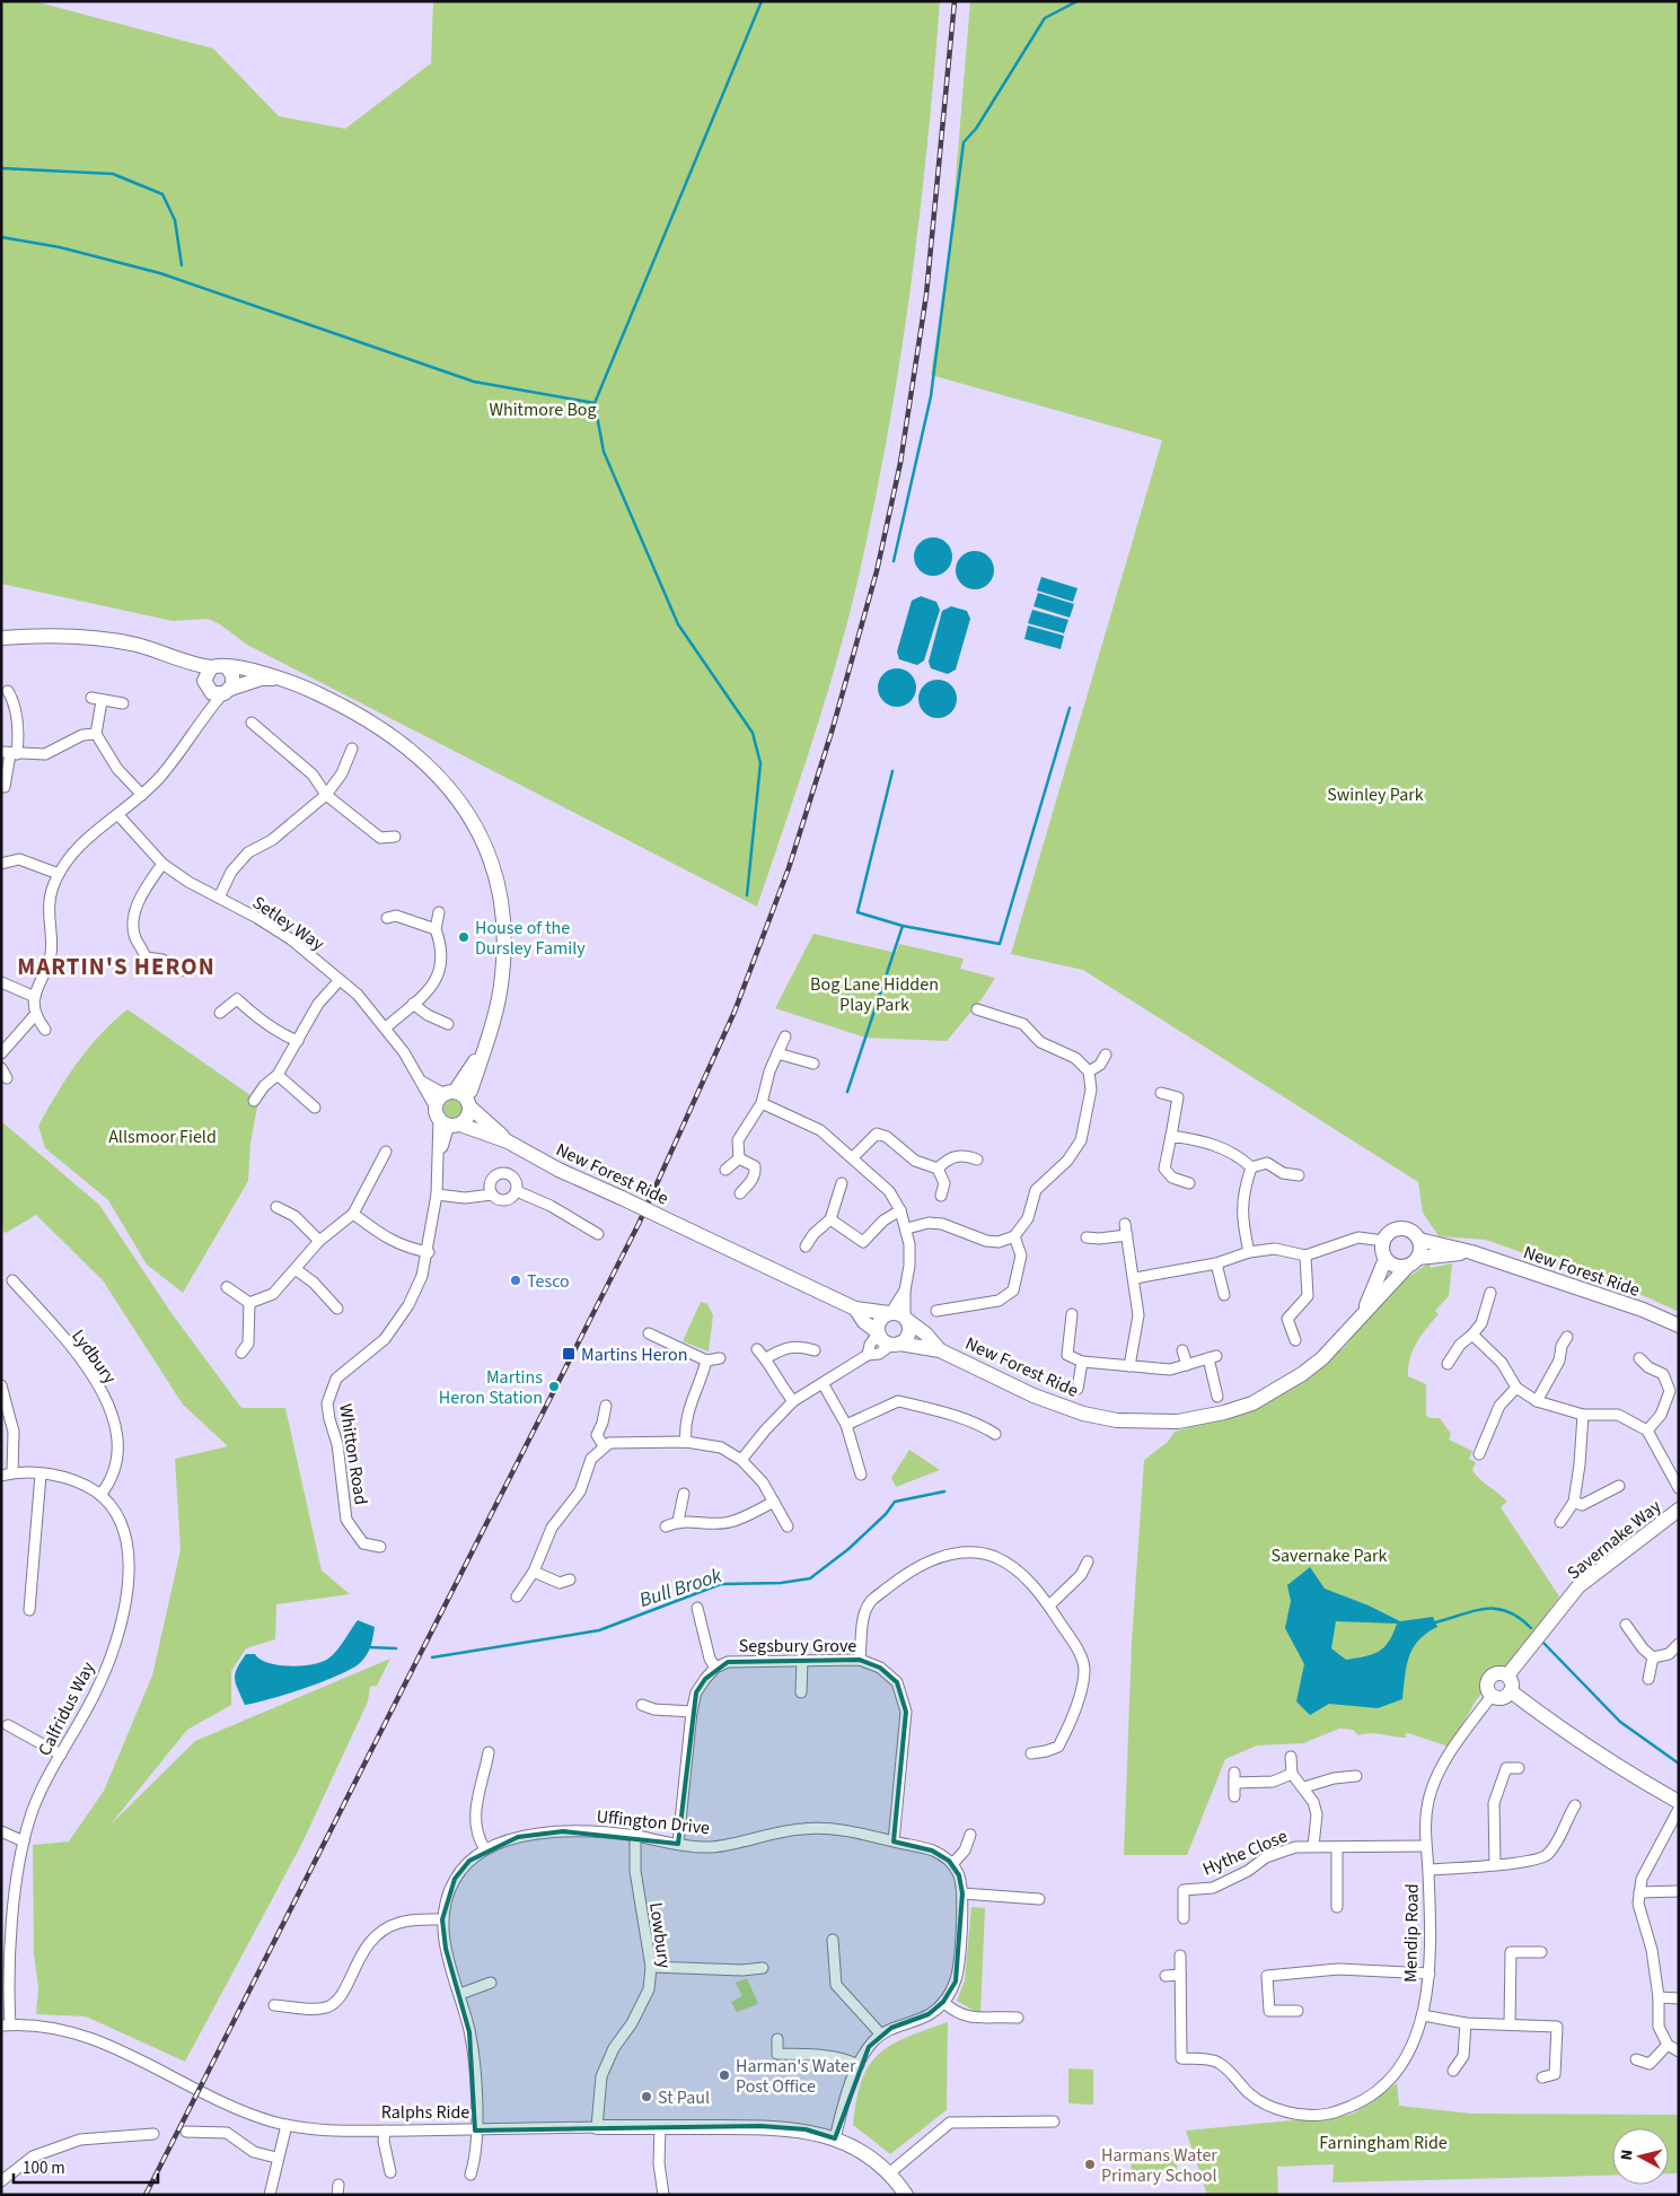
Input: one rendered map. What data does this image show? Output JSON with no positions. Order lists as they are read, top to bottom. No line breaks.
{"streets":{"main road":["New Forest Ride","Savernake Way","Ralphs Ride"],"street":["Setley Way","Lydbury","Whitton Road","Segsbury Grove","Calfridus Way","Uffington Drive","Hythe Close","Mendip Road","Lowbury"]},"crossings":[["Setley Way","New Forest Ride"],["Setley Way","Whitton Road"],["New Forest Ride","Whitton Road"],["Lydbury","Calfridus Way"],["Savernake Way","Mendip Road"],["Segsbury Grove","Uffington Drive"],["Calfridus Way","Ralphs Ride"],["Uffington Drive","Lowbury"],["Uffington Drive","Ralphs Ride"],["Hythe Close","Mendip Road"],["Lowbury","Ralphs Ride"]],"districts":["MARTIN'S HERON"],"water":["Bull Brook"],"parks":["Whitmore Bog","Swinley Park","Bog Lane Hidden Play Park","Allsmoor Field","Savernake Park","Farningham Ride"],"places":{"other":["House of the Dursley Family","Tesco","Martins Heron Station","Harman's Water Post Office","St Paul","Harmans Water Primary School"],"transit":["Martins Heron"]},"scale_bar":"100 m","north":"left"}
